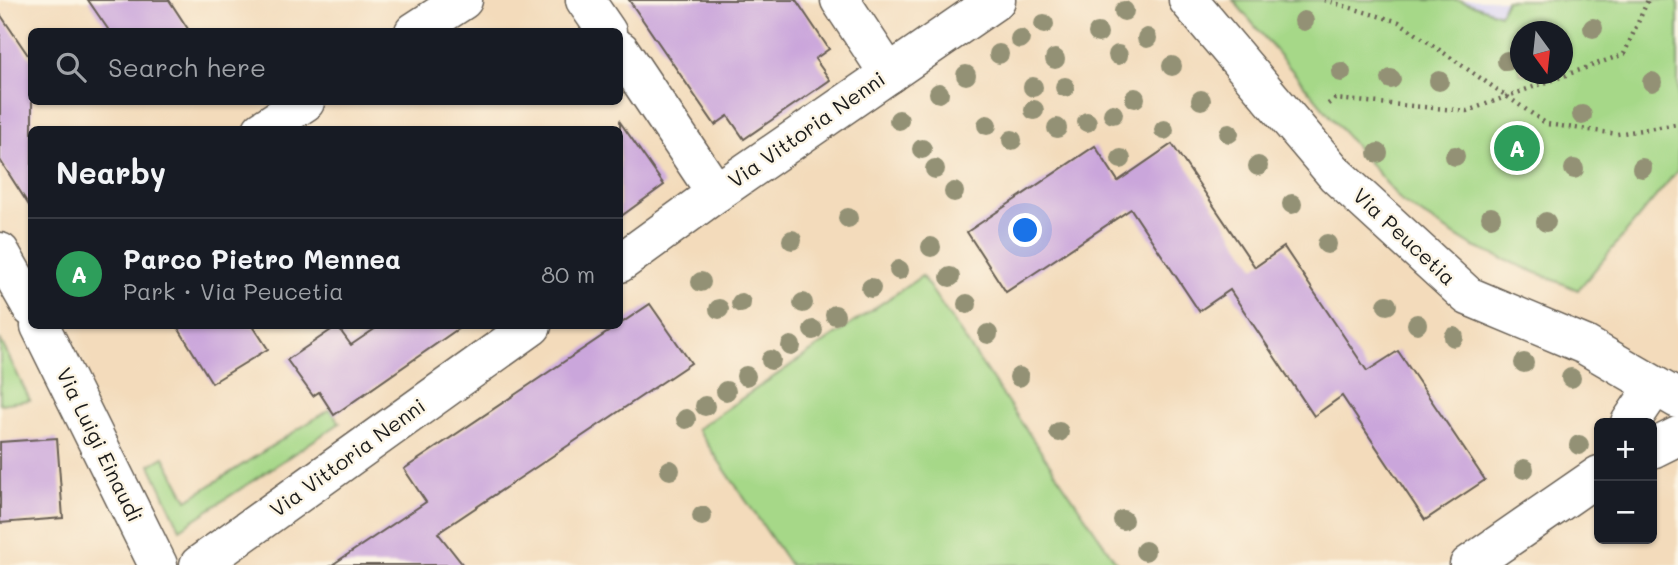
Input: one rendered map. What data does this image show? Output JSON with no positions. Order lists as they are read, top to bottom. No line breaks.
{"streets":{"street":["Via Vittoria Nenni","Via Peucetia","Via Luigi Einaudi"]},"north":"bottom","page":{"search":"Search here","pins":"A","heading":"Nearby","list":[{"mark":"A","name":"Parco Pietro Mennea","note":"Park · Via Peucetia","value":"80 m"}],"map_buttons":["+","−"]}}
